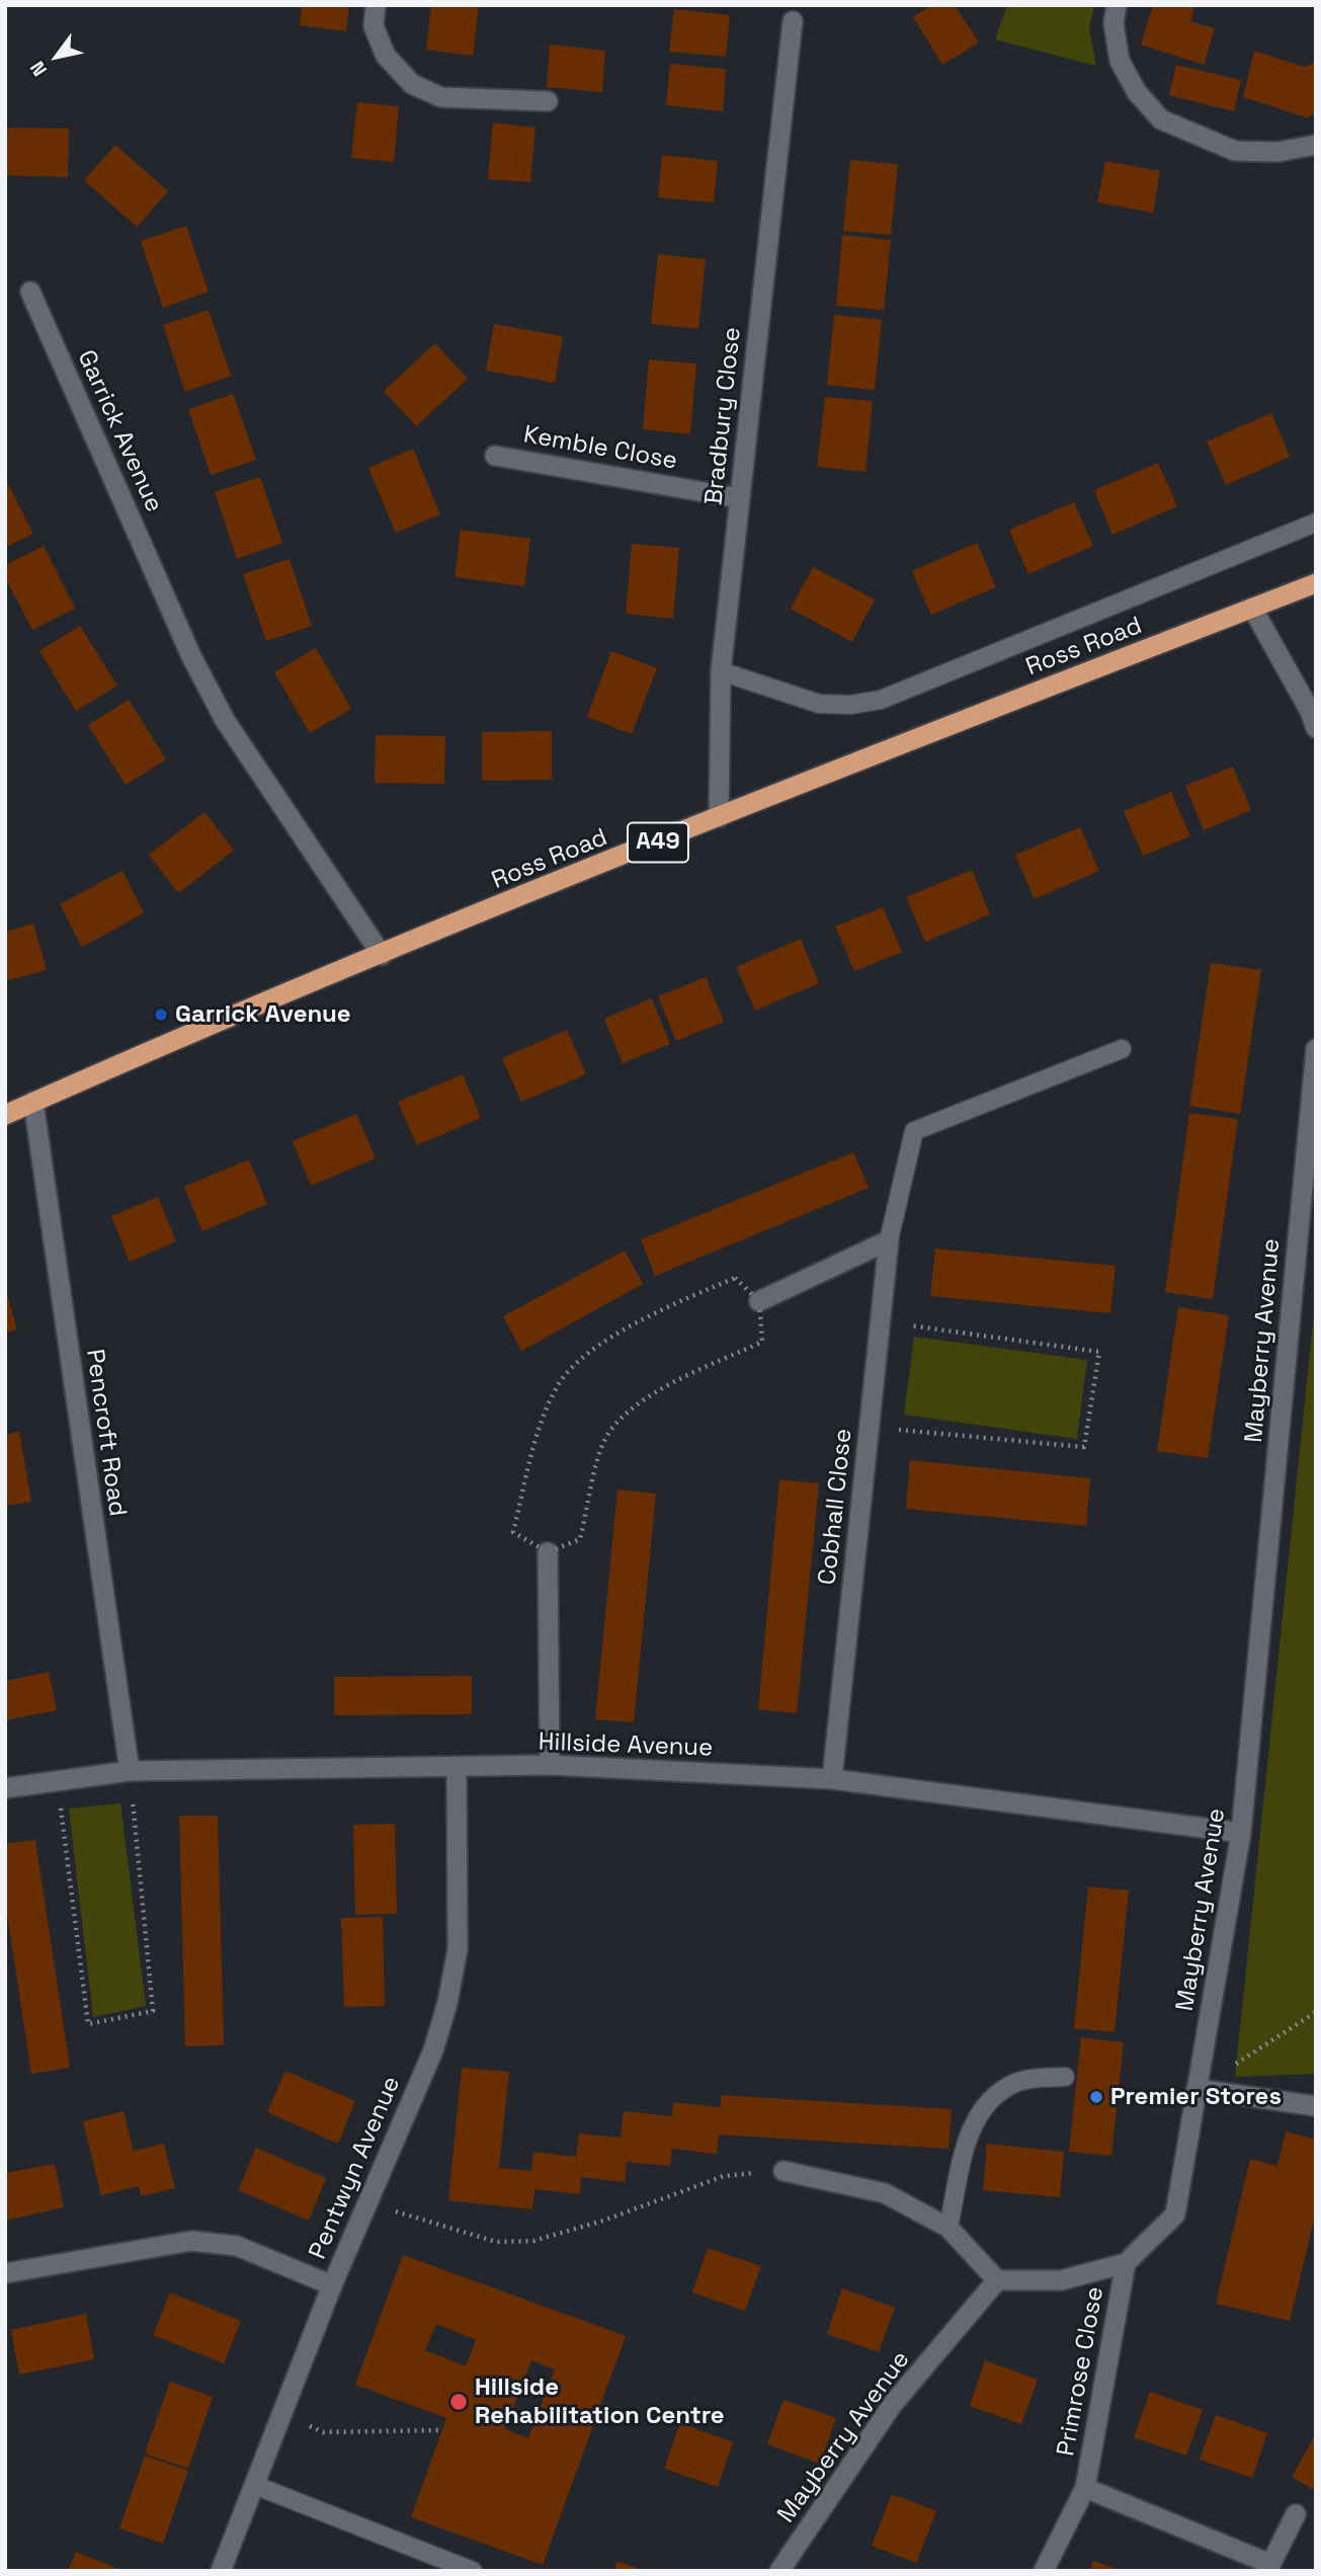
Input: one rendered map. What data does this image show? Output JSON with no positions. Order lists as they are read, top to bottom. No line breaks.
{"streets":{"highway":["Ross Road","A49"],"street":["Bradbury Close","Garrick Avenue","Kemble Close","Mayberry Avenue","Pencroft Road","Cobhall Close","Hillside Avenue","Pentwyn Avenue","Primrose Close"]},"crossings":[["Bradbury Close","Kemble Close"],["Bradbury Close","Ross Road"],["Garrick Avenue","Ross Road"],["Ross Road","Pencroft Road"],["Mayberry Avenue","Hillside Avenue"],["Mayberry Avenue","Primrose Close"],["Pencroft Road","Hillside Avenue"],["Cobhall Close","Hillside Avenue"],["Hillside Avenue","Pentwyn Avenue"]],"places":["Garrick Avenue","Premier Stores","Hillside Rehabilitation Centre"],"north":"bottom left"}
